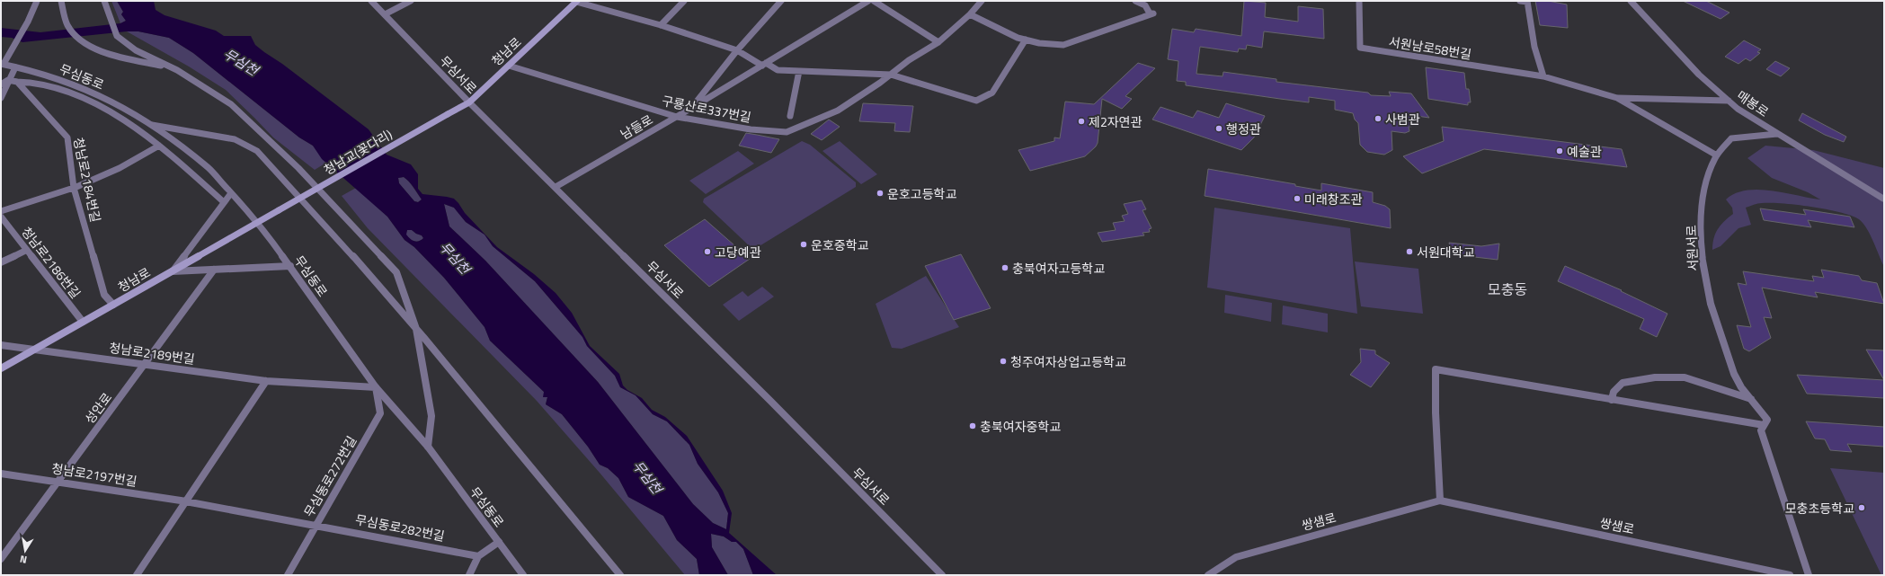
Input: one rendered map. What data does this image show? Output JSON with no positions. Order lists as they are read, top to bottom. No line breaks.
{"streets":{"main road":["청남로","청남교(꽃다리)"],"street":["서원남로58번길","무심서로","무심동로","매봉로","구룡산로337번길","남들로","청남로2184번길","서원서로","청남로2186번길","청남로2189번길","성안로","청남로2197번길","무심동로272번길","쌍샘로","무심동로282번길"]},"crossings":[["청남로","무심서로"],["청남로","무심동로"],["청남로","구룡산로337번길"],["청남로","청남교(꽃다리)"],["청남로","청남로2184번길"],["청남로","청남로2186번길"],["청남로","청남로2189번길"],["무심서로","남들로"],["무심동로","청남로2189번길"],["무심동로","무심동로272번길"],["매봉로","서원서로"],["구룡산로337번길","남들로"],["청남로2189번길","성안로"],["청남로2189번길","무심동로272번길"],["성안로","청남로2197번길"],["청남로2197번길","무심동로272번길"],["청남로2197번길","무심동로282번길"],["무심동로272번길","무심동로282번길"]],"districts":["모충동"],"water":["무심천"],"places":["사범관","제2자연관","행정관","예술관","운호고등학교","미래창조관","운호중학교","고당예관","서원대학교","충북여자고등학교","청주여자상업고등학교","충북여자중학교","모충초등학교"],"north":"bottom"}
